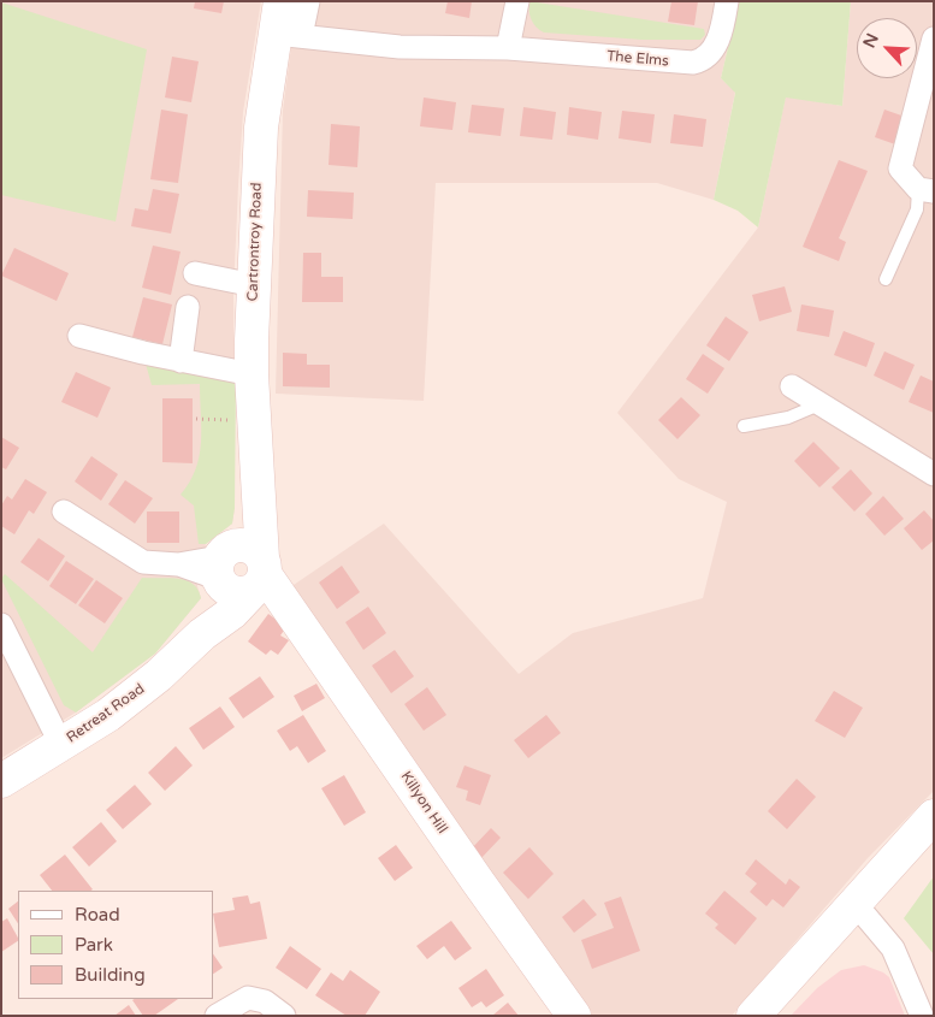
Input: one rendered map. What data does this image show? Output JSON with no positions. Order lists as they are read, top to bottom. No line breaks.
{"streets":{"street":["The Elms","Cartrontroy Road","Retreat Road","Killyon Hill"]},"crossings":[["The Elms","Cartrontroy Road"],["Cartrontroy Road","Retreat Road"],["Cartrontroy Road","Killyon Hill"],["Retreat Road","Killyon Hill"]],"legend":["Road","Park","Building"],"north":"top left"}
